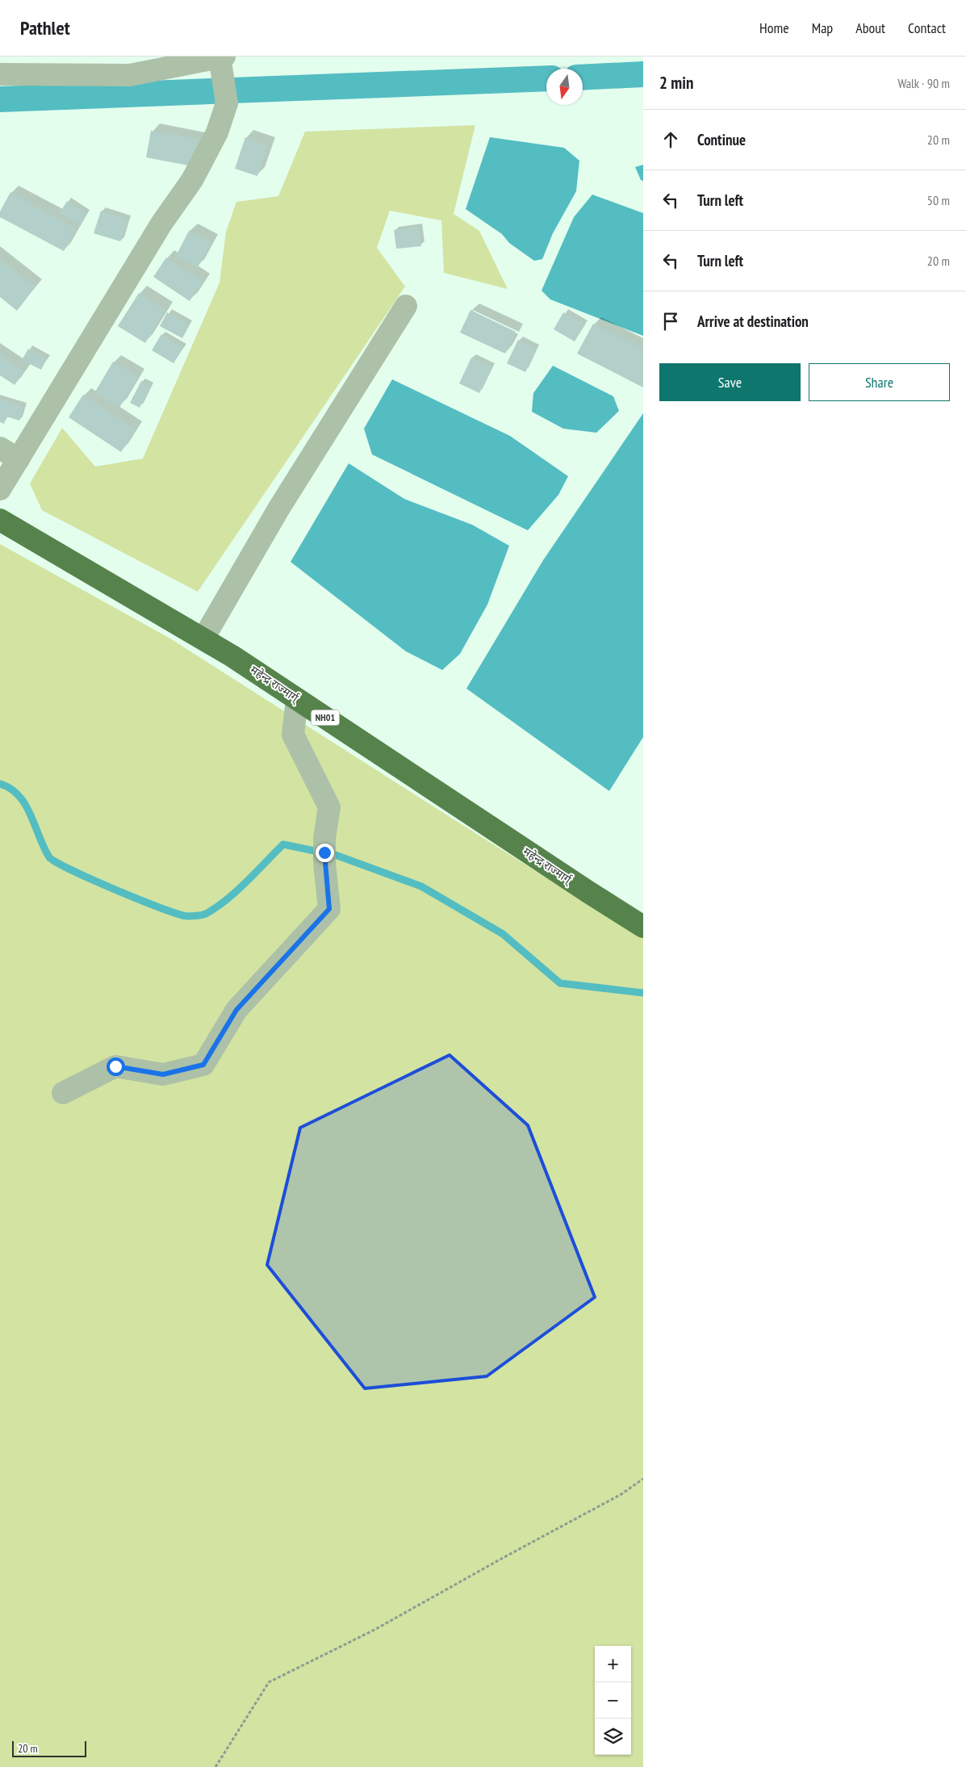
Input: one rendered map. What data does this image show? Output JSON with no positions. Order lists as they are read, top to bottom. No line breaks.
{"streets":{"highway":["महेन्द्र राज्मार्ग्","NH01"]},"scale_bar":"20 m","north":"bottom","page":{"header":"Pathlet","nav":["Home","Map","About","Contact"],"heading":["2 min","Walk · 90 m"],"list":[["Continue","20 m"],["Turn left","50 m"],["Turn left","20 m"],"Arrive at destination"],"buttons":["Save","Share"],"map_buttons":["+","−"],"scale":"20 m"}}
